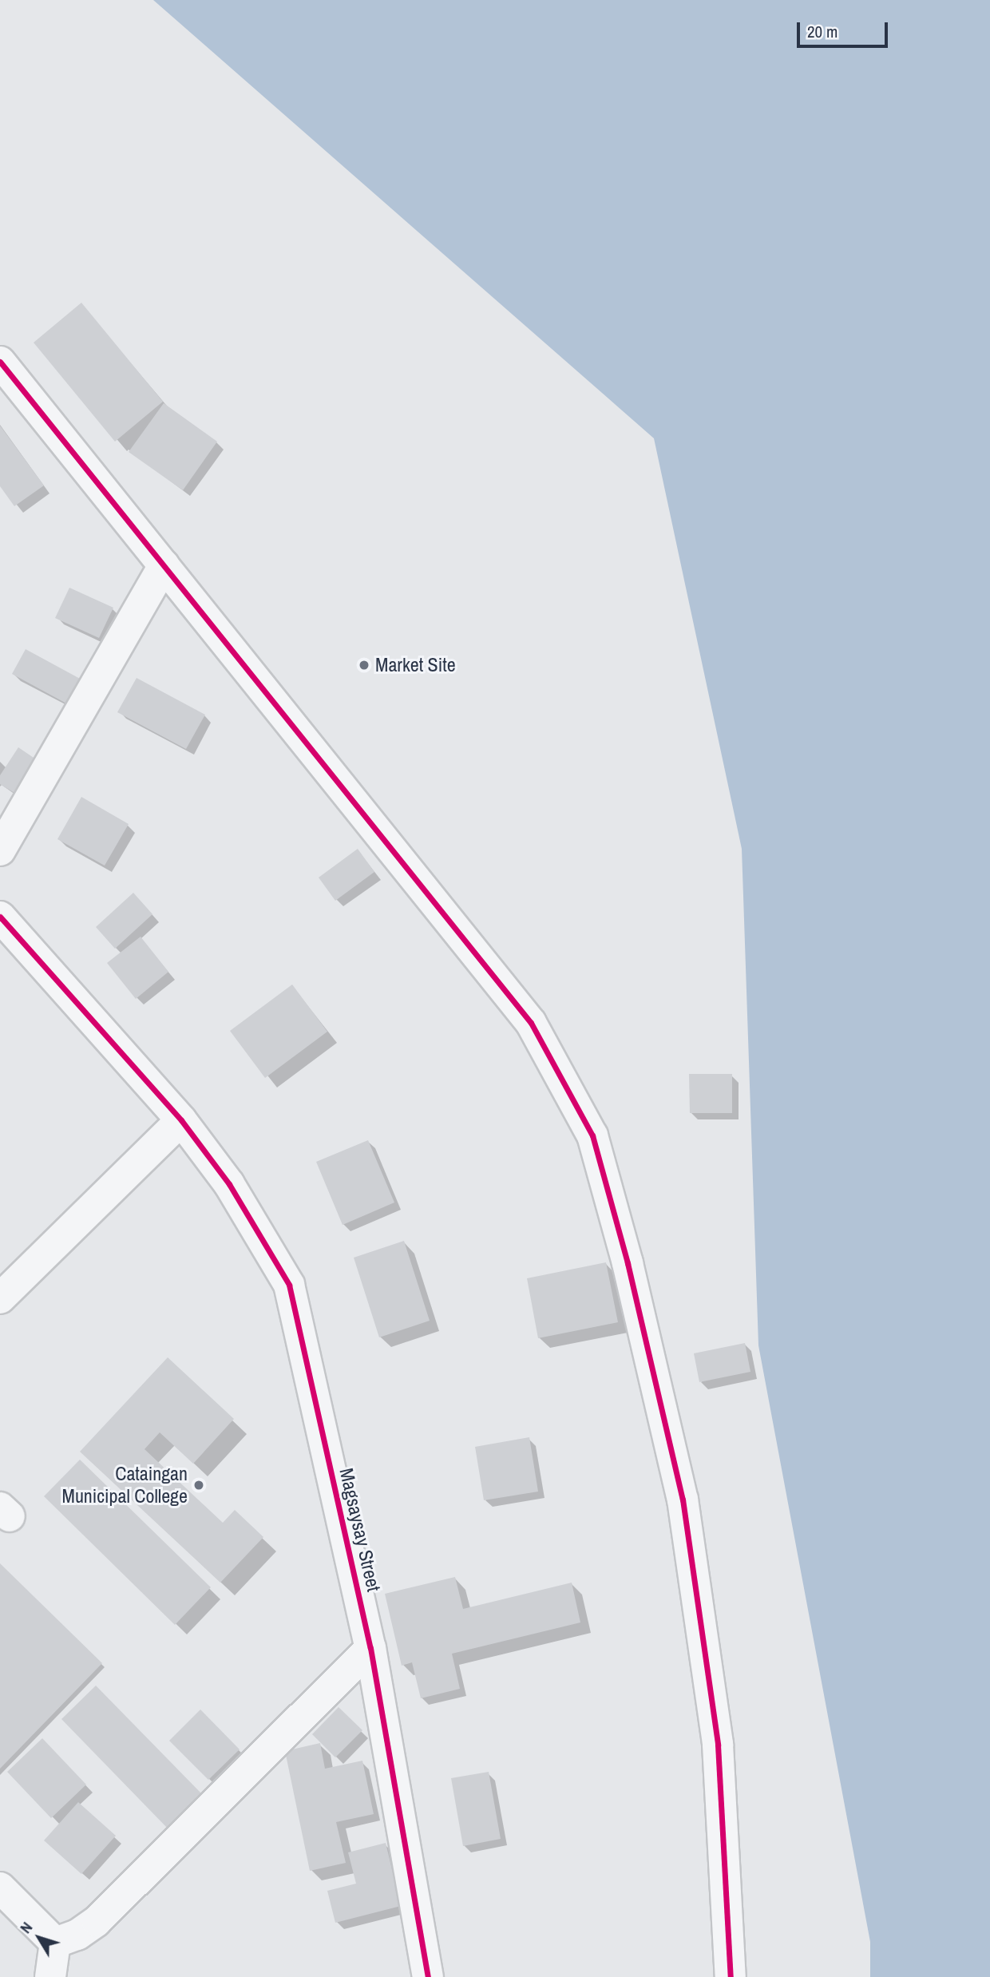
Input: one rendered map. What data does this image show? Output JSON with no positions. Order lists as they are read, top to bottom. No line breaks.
{"streets":{"street":["Magsaysay Street"]},"places":["Market Site","Cataingan Municipal College"],"scale_bar":"20 m","north":"top left"}
